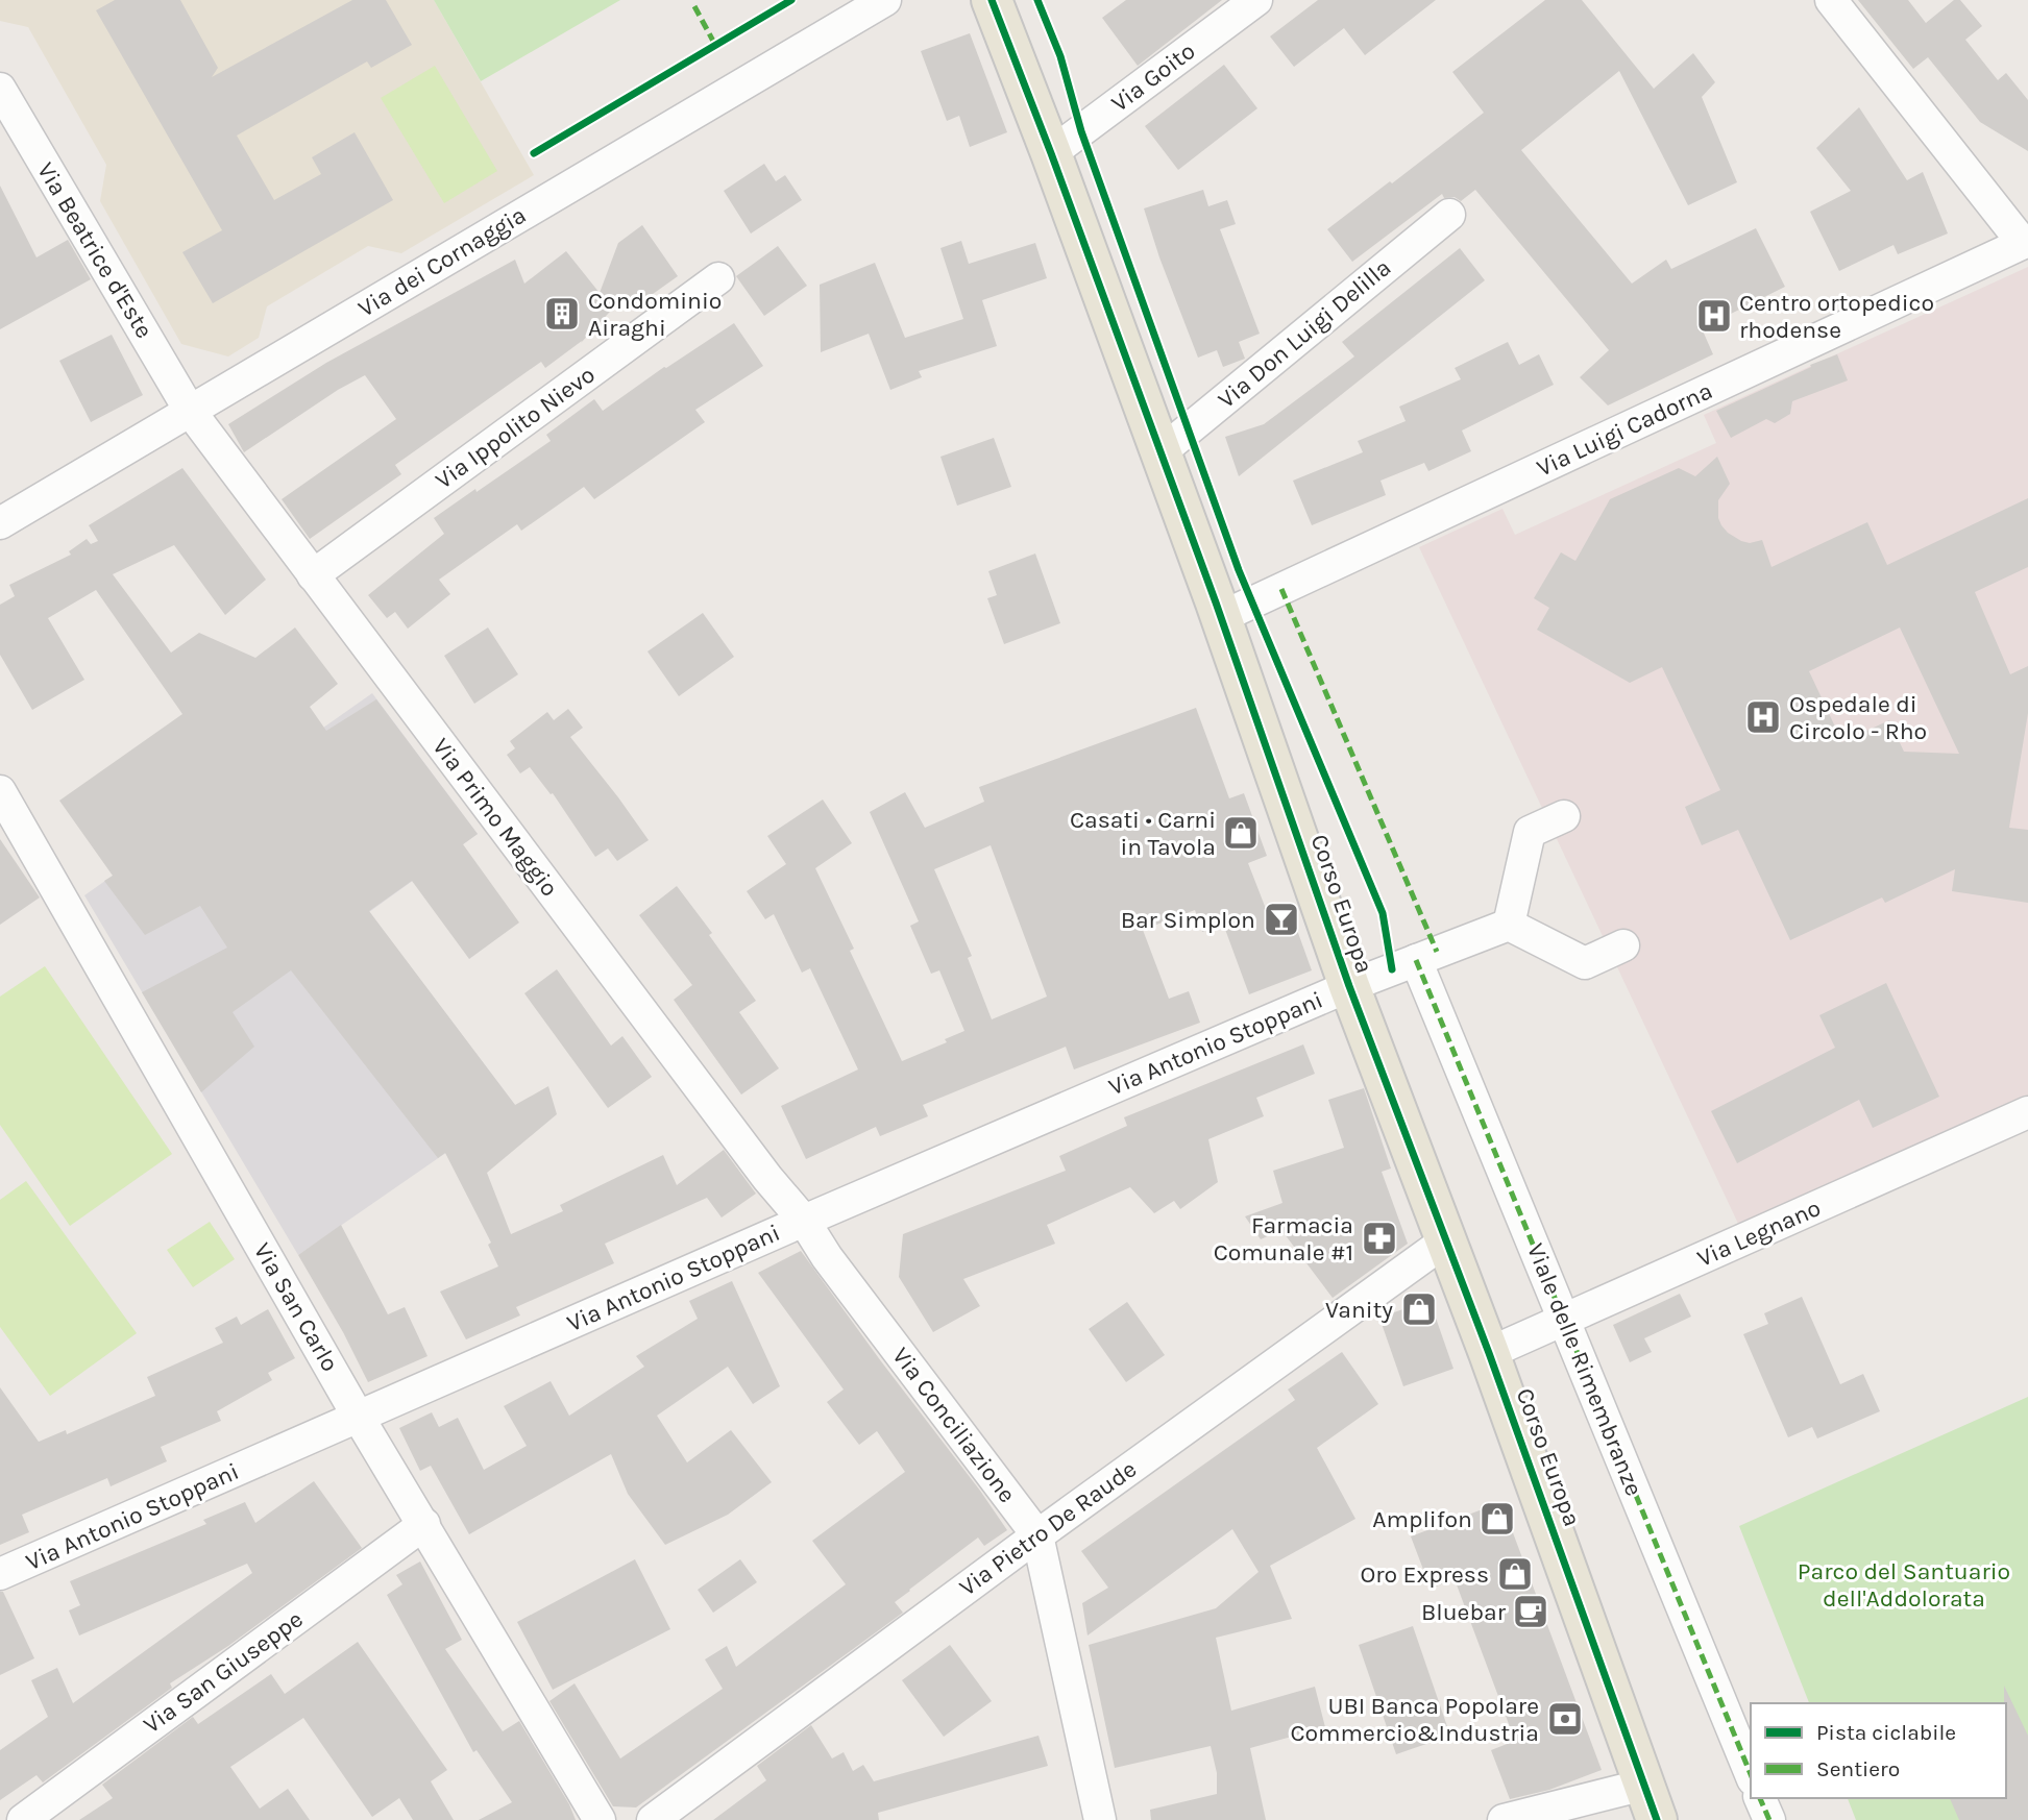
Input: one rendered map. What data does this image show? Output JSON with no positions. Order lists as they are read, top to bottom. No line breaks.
{"streets":{"main road":["Corso Europa"],"street":["Via Goito","Via Beatrice d'Este","Via dei Cornaggia","Via Don Luigi Delilla","Via Ippolito Nievo","Via Luigi Cadorna","Via Primo Maggio","Via Antonio Stoppani","Via Legnano","Via San Carlo","Viale delle Rimembranze","Via Conciliazione","Via Pietro De Raude","Via San Giuseppe"]},"crossings":[["Via Goito","Corso Europa"],["Via Beatrice d'Este","Via dei Cornaggia"],["Via Beatrice d'Este","Via Primo Maggio"],["Via dei Cornaggia","Via Primo Maggio"],["Via Don Luigi Delilla","Corso Europa"],["Via Ippolito Nievo","Via Primo Maggio"],["Via Luigi Cadorna","Corso Europa"],["Via Primo Maggio","Via Antonio Stoppani"],["Via Primo Maggio","Via Conciliazione"],["Corso Europa","Via Antonio Stoppani"],["Corso Europa","Via Legnano"],["Corso Europa","Via Pietro De Raude"],["Via Antonio Stoppani","Via San Carlo"],["Via Antonio Stoppani","Viale delle Rimembranze"],["Via Antonio Stoppani","Via Conciliazione"],["Via Legnano","Viale delle Rimembranze"],["Via San Carlo","Via San Giuseppe"],["Via Conciliazione","Via Pietro De Raude"]],"parks":["Parco del Santuario dell'Addolorata"],"places":{"building":["Condominio Airaghi"],"hospital":["Centro ortopedico rhodense","Ospedale di Circolo - Rho"],"shop":["Casati • Carni in Tavola","Vanity","Amplifon","Oro Express"],"bar":["Bar Simplon"],"pharmacy":["Farmacia Comunale #1"],"cafe":["Bluebar"],"bank":["UBI Banca Popolare Commercio&Industria"]},"legend":["Pista ciclabile","Sentiero"]}
